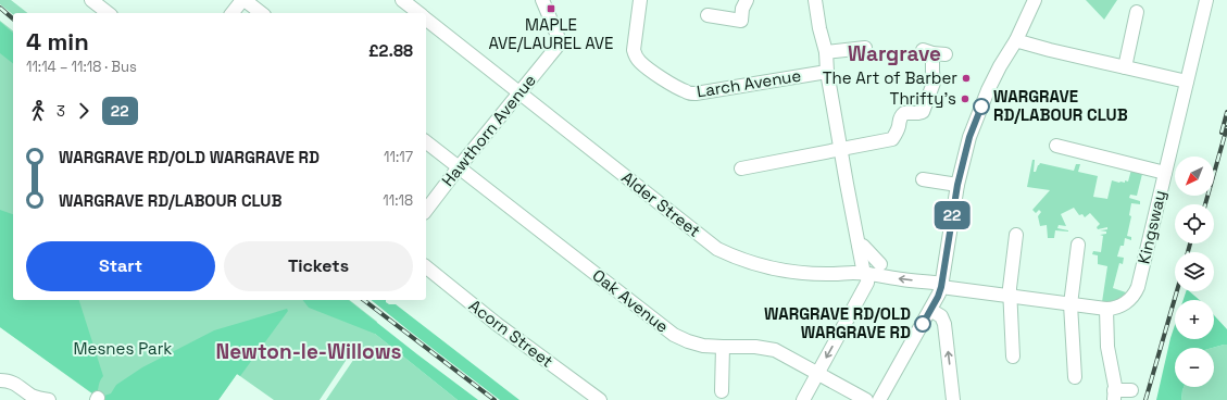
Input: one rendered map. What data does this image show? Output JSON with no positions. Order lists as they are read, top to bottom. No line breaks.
{"streets":{"street":["Larch Avenue","Hawthorn Avenue","Alder Street","Kingsway","Oak Avenue","Acorn Street"]},"crossings":[["Hawthorn Avenue","Alder Street"],["Hawthorn Avenue","Oak Avenue"],["Alder Street","Kingsway"]],"districts":["Wargrave","Newton-le-Willows"],"parks":["Mesnes Park"],"places":{"transit":["MAPLE AVE/LAUREL AVE"],"other":["The Art of Barber","Thrifty's","WARGRAVE RD/LABOUR CLUB","WARGRAVE RD/OLD WARGRAVE RD"]},"lines":["bus line 22"],"north":"bottom left","page":{"on_map":"22","heading":["4 min","11:14 – 11:18 · Bus","£2.88"],"legs":["3","22"],"list":[{"name":"WARGRAVE RD/OLD WARGRAVE RD","value":"11:17"},{"name":"WARGRAVE RD/LABOUR CLUB","value":"11:18"}],"map_buttons":["+","−"],"buttons":["Start","Tickets"]}}
